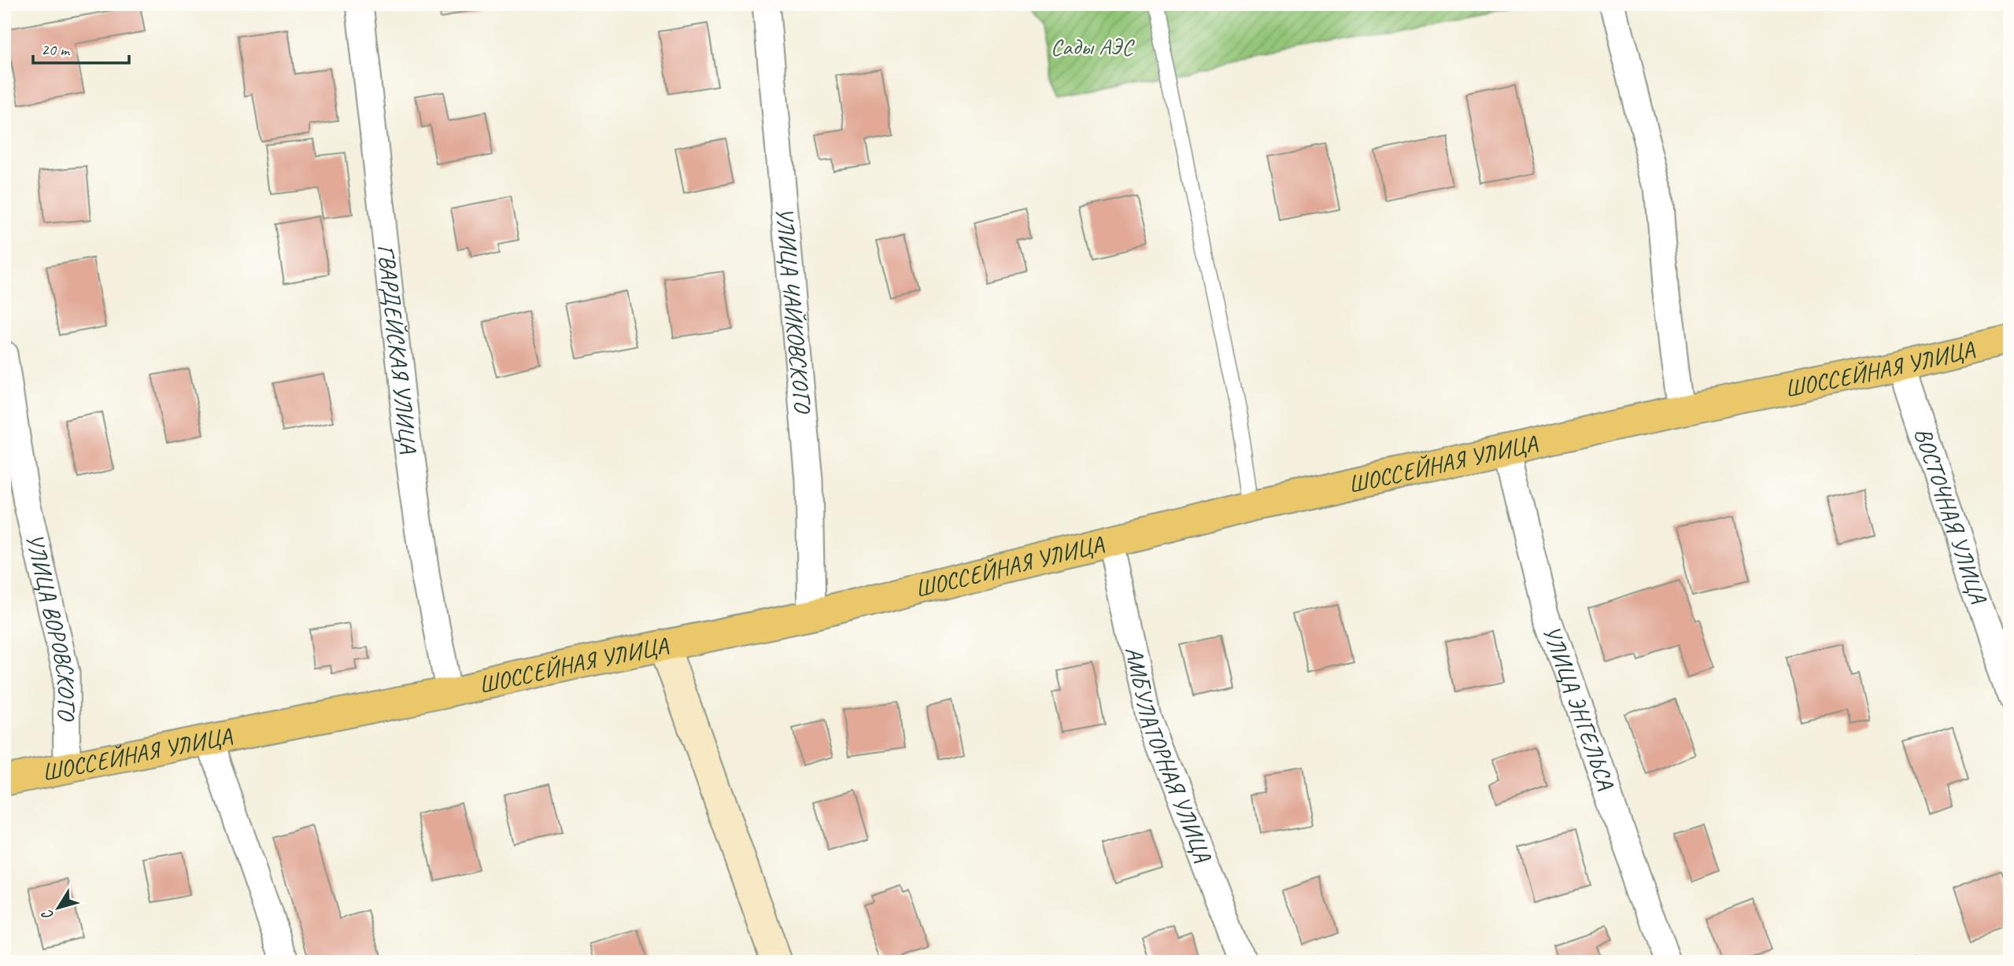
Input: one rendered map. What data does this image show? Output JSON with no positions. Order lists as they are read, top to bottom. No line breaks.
{"streets":{"main road":["ШОССЕЙНАЯ УЛИЦА"],"street":["УЛИЦА ЧАЙКОВСКОГО","ГВАРДЕЙСКАЯ УЛИЦА","ВОСТОЧНАЯ УЛИЦА","УЛИЦА ВОРОВСКОГО","УЛИЦА ЭНГЕЛЬСА","АМБУЛАТОРНАЯ УЛИЦА"]},"crossings":[["УЛИЦА ЧАЙКОВСКОГО","ШОССЕЙНАЯ УЛИЦА"],["ГВАРДЕЙСКАЯ УЛИЦА","ШОССЕЙНАЯ УЛИЦА"],["ШОССЕЙНАЯ УЛИЦА","ВОСТОЧНАЯ УЛИЦА"],["ШОССЕЙНАЯ УЛИЦА","УЛИЦА ВОРОВСКОГО"],["ШОССЕЙНАЯ УЛИЦА","УЛИЦА ЭНГЕЛЬСА"],["ШОССЕЙНАЯ УЛИЦА","АМБУЛАТОРНАЯ УЛИЦА"]],"parks":["Сады АЭС"],"scale_bar":"20 m","north":"bottom left"}
